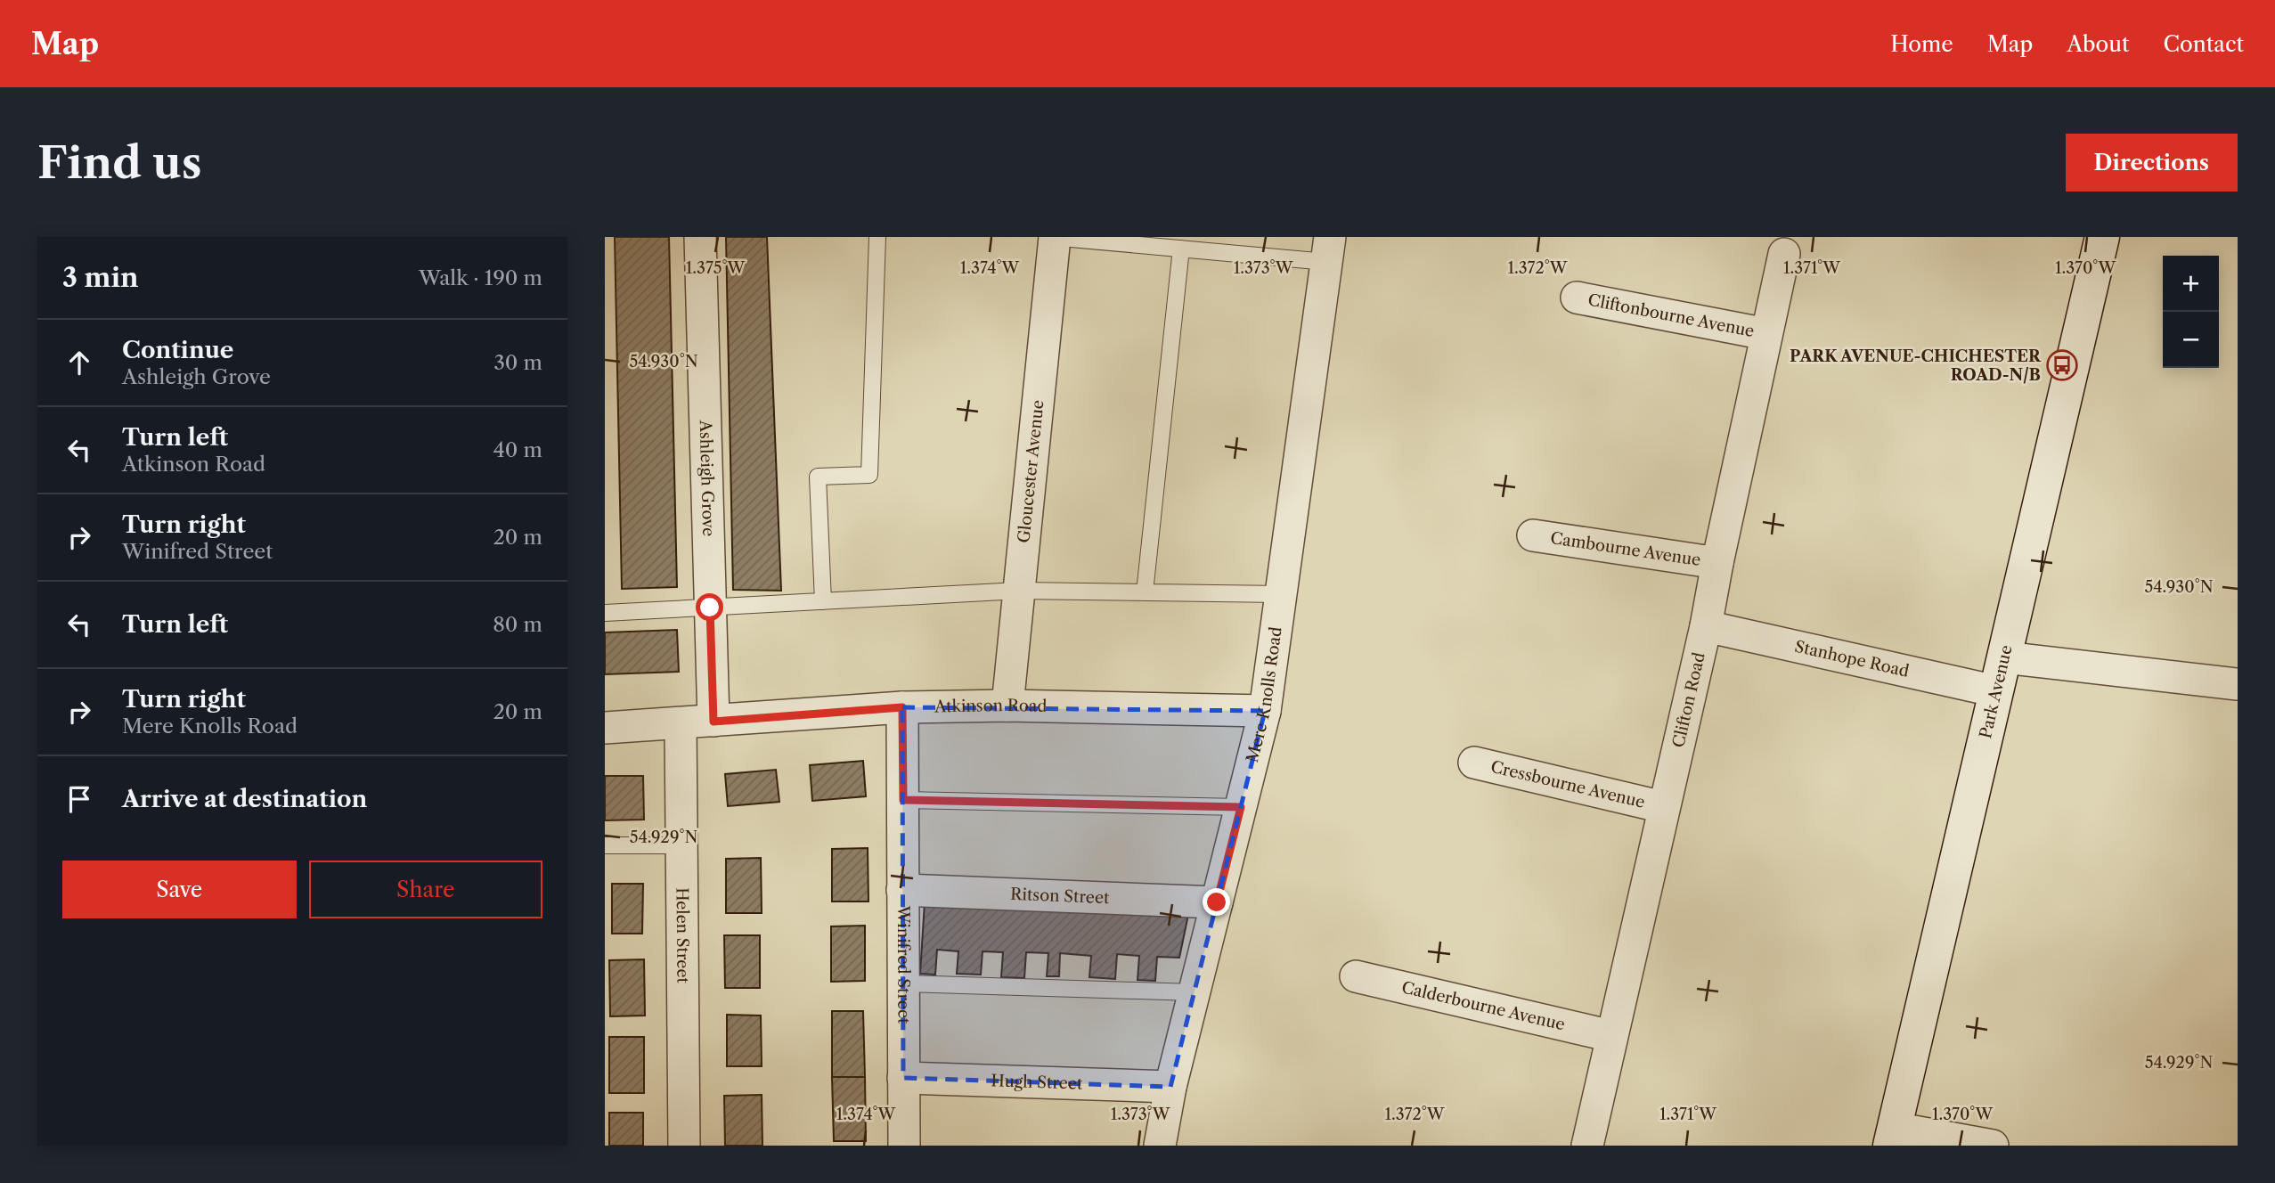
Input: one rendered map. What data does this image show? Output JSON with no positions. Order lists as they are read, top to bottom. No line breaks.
{"streets":{"street":["Cliftonbourne Avenue","Gloucester Avenue","Ashleigh Grove","Cambourne Avenue","Stanhope Road","Park Avenue","Mere Knolls Road","Clifton Road","Atkinson Road","Cressbourne Avenue","Ritson Street","Helen Street","Winifred Street","Calderbourne Avenue","Hugh Street"]},"crossings":[["Cliftonbourne Avenue","Clifton Road"],["Gloucester Avenue","Atkinson Road"],["Ashleigh Grove","Atkinson Road"],["Cambourne Avenue","Clifton Road"],["Stanhope Road","Park Avenue"],["Stanhope Road","Clifton Road"],["Mere Knolls Road","Atkinson Road"],["Mere Knolls Road","Ritson Street"],["Mere Knolls Road","Hugh Street"],["Clifton Road","Cressbourne Avenue"],["Clifton Road","Calderbourne Avenue"],["Atkinson Road","Helen Street"],["Atkinson Road","Winifred Street"],["Ritson Street","Winifred Street"],["Winifred Street","Hugh Street"]],"places":{"bus stop":["PARK AVENUE-CHICHESTER ROAD-N/B"]},"page":{"header":"Map","nav":["Home","Map","About","Contact"],"buttons":["Directions",["Save","Share"]],"title":"Find us","heading":["3 min","Walk · 190 m"],"map_buttons":["+","−"],"list":[["Continue","Ashleigh Grove","30 m"],["Turn left","Atkinson Road","40 m"],["Turn right","Winifred Street","20 m"],["Turn left","80 m"],["Turn right","Mere Knolls Road","20 m"],"Arrive at destination"]},"coordinates":["1.375°W","1.374°W","1.373°W","1.372°W","1.371°W","1.370°W","54.930°N","54.929°N"]}
